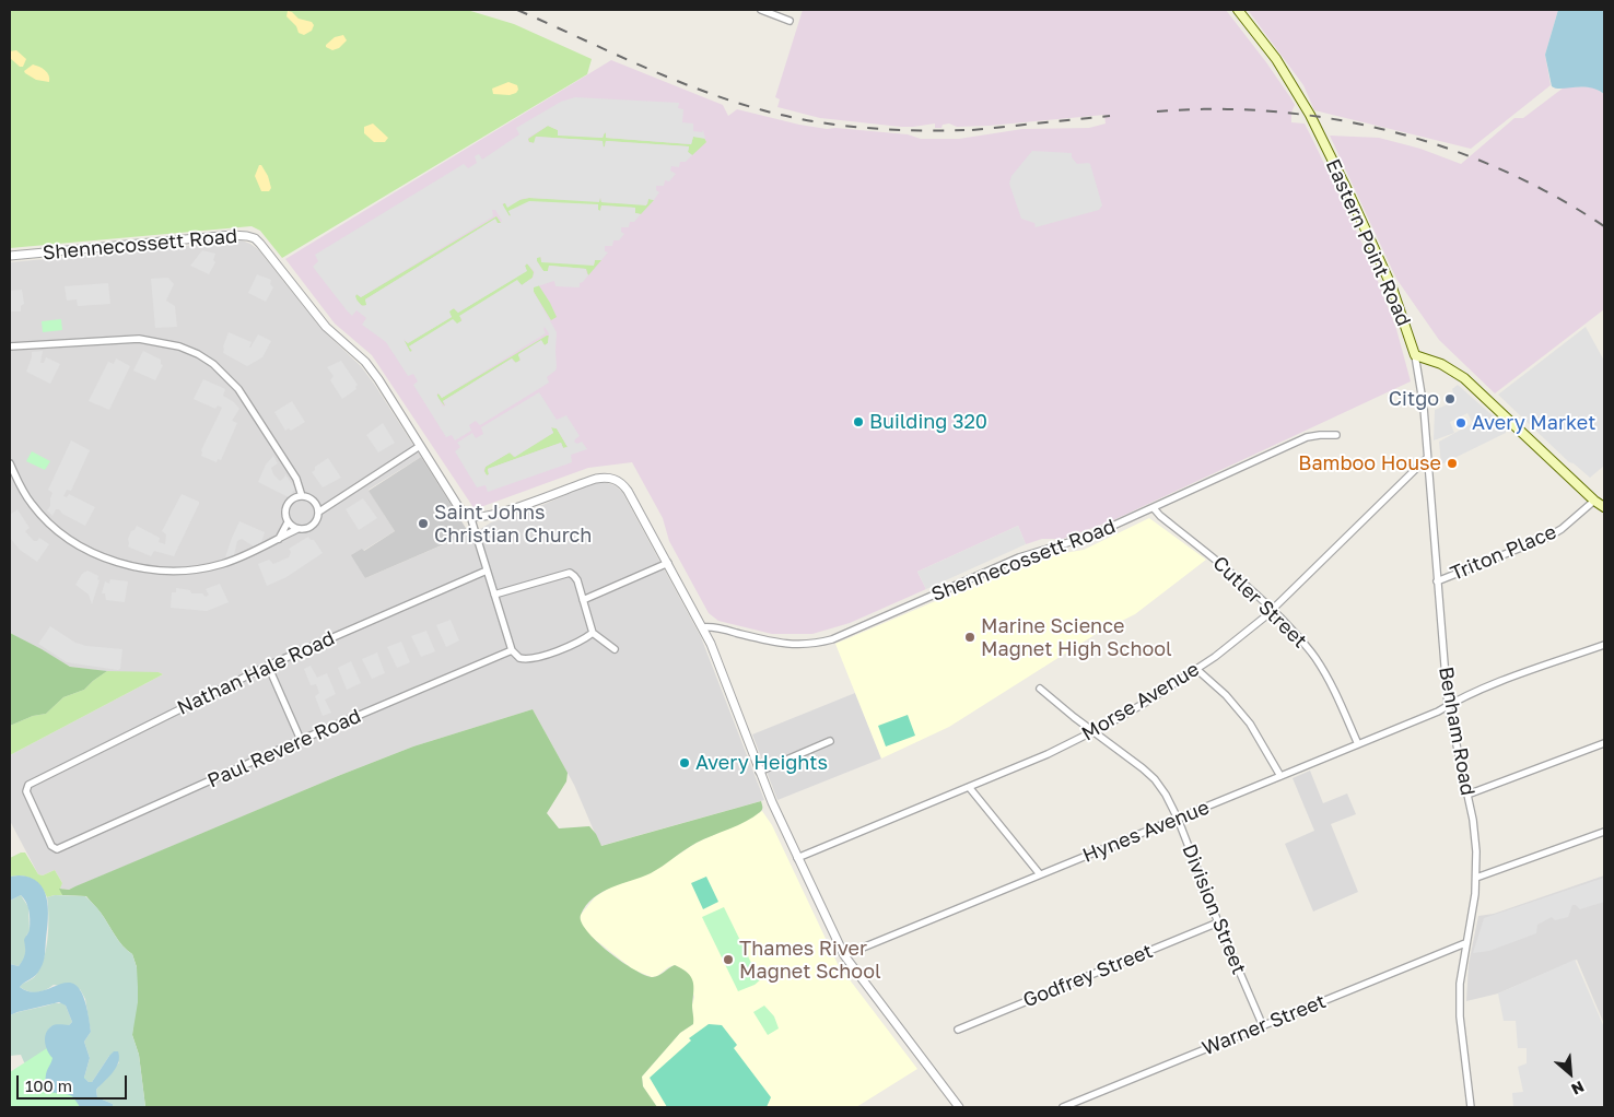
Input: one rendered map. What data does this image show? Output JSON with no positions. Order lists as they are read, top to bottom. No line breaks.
{"streets":{"main road":["Eastern Point Road"],"street":["Shennecossett Road","Triton Place","Cutler Street","Nathan Hale Road","Morse Avenue","Benham Road","Paul Revere Road","Hynes Avenue","Division Street","Godfrey Street","Warner Street"]},"crossings":[["Eastern Point Road","Benham Road"],["Shennecossett Road","Cutler Street"],["Triton Place","Benham Road"],["Cutler Street","Morse Avenue"],["Cutler Street","Hynes Avenue"],["Nathan Hale Road","Paul Revere Road"],["Morse Avenue","Benham Road"],["Morse Avenue","Division Street"],["Benham Road","Hynes Avenue"],["Benham Road","Warner Street"],["Hynes Avenue","Division Street"],["Division Street","Godfrey Street"],["Division Street","Warner Street"]],"places":["Citgo","Building 320","Avery Market","Bamboo House","Saint Johns Christian Church","Marine Science Magnet High School","Avery Heights","Thames River Magnet School"],"scale_bar":"100 m","north":"bottom right"}
